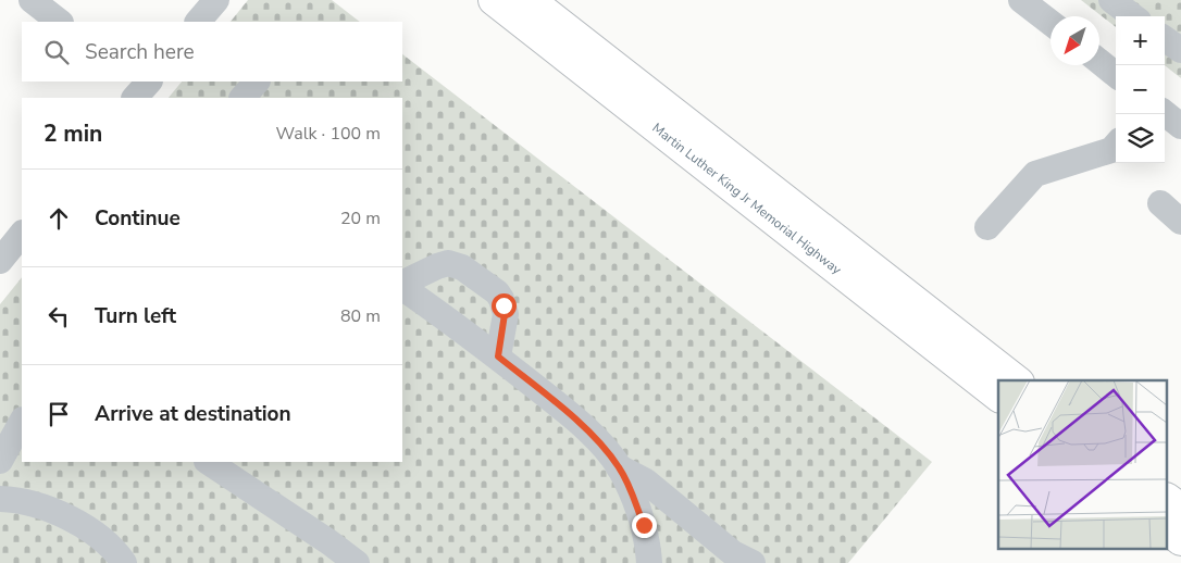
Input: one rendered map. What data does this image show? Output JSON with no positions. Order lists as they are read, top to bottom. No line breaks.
{"streets":{"highway":["Martin Luther King Jr Memorial Highway"]},"north":"bottom left","page":{"map_buttons":["+","−"],"search":"Search here","heading":["2 min","Walk · 100 m"],"list":[["Continue","20 m"],["Turn left","80 m"],"Arrive at destination"]}}
